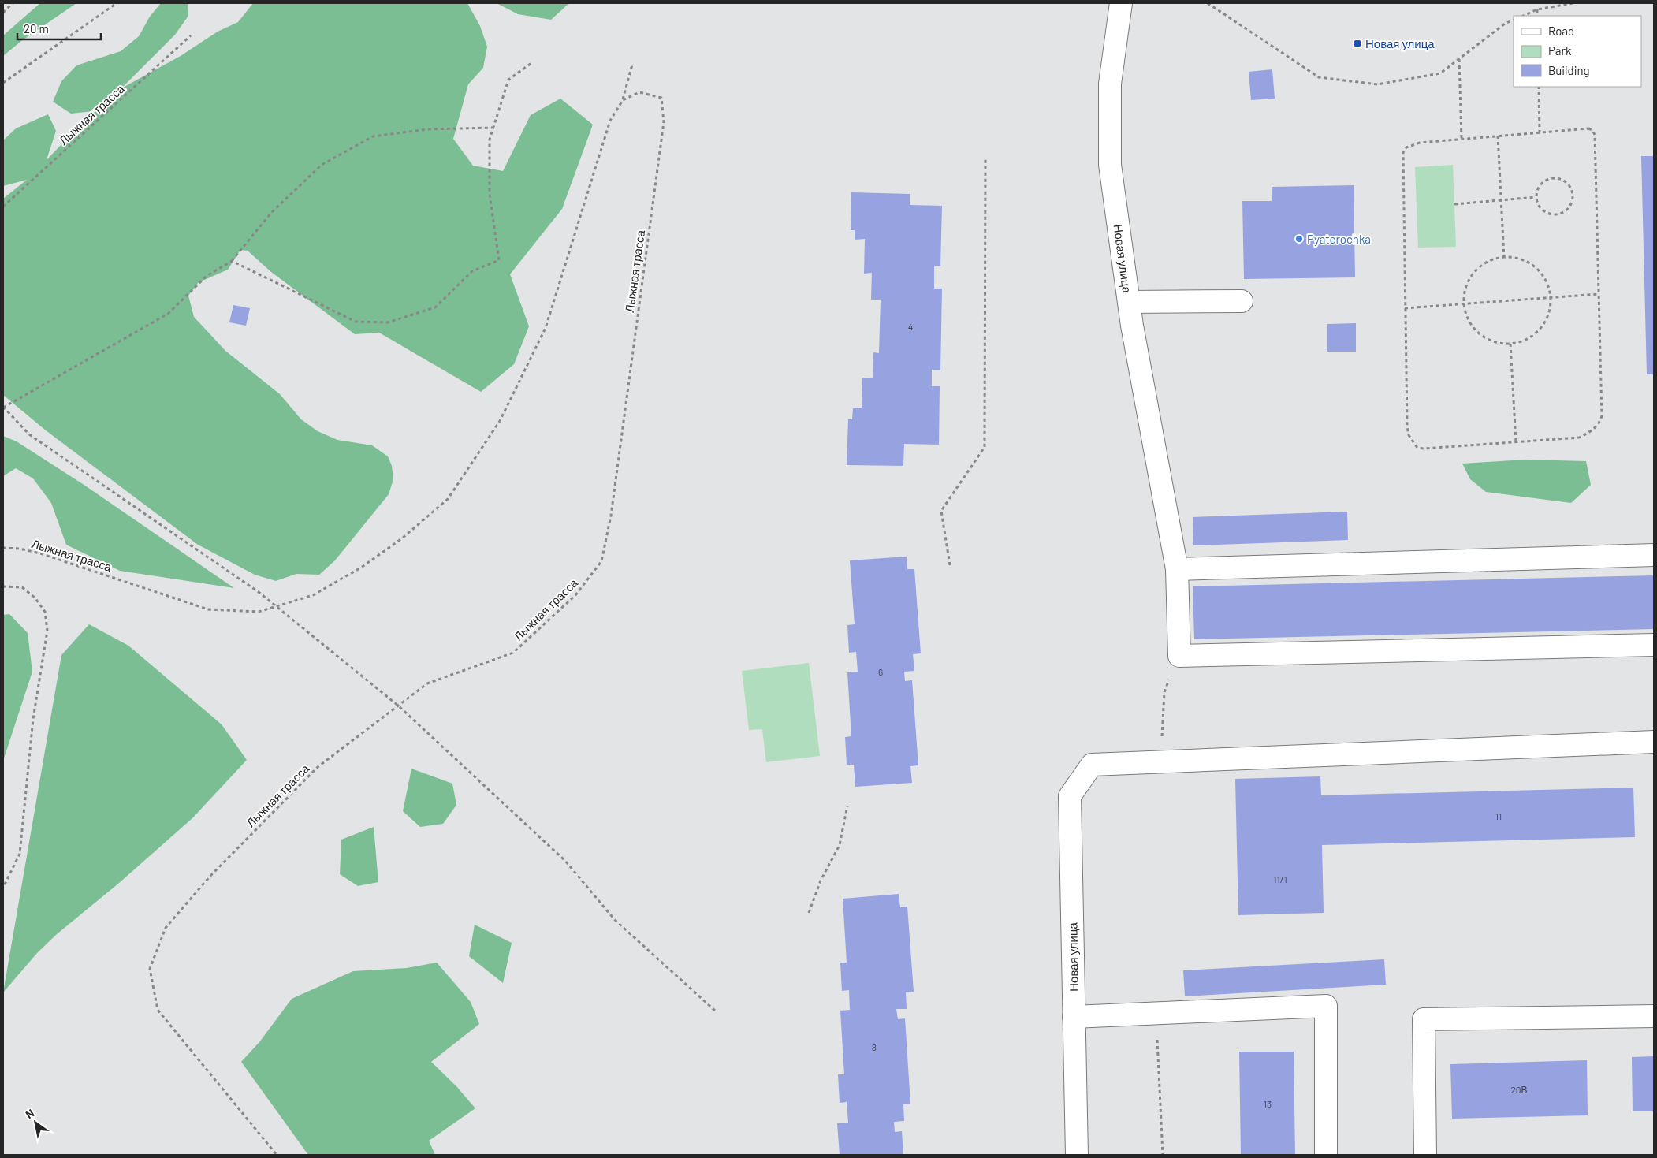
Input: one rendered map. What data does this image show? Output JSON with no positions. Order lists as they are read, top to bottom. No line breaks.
{"streets":{"street":["Новая улица"],"path":["Лыжная трасса"]},"places":{"transit":["Новая улица"],"other":["Pyaterochka"]},"house_numbers":["4","6","11","11/1","8","20В","13"],"legend":["Road","Park","Building"],"scale_bar":"20 m","north":"top left"}
